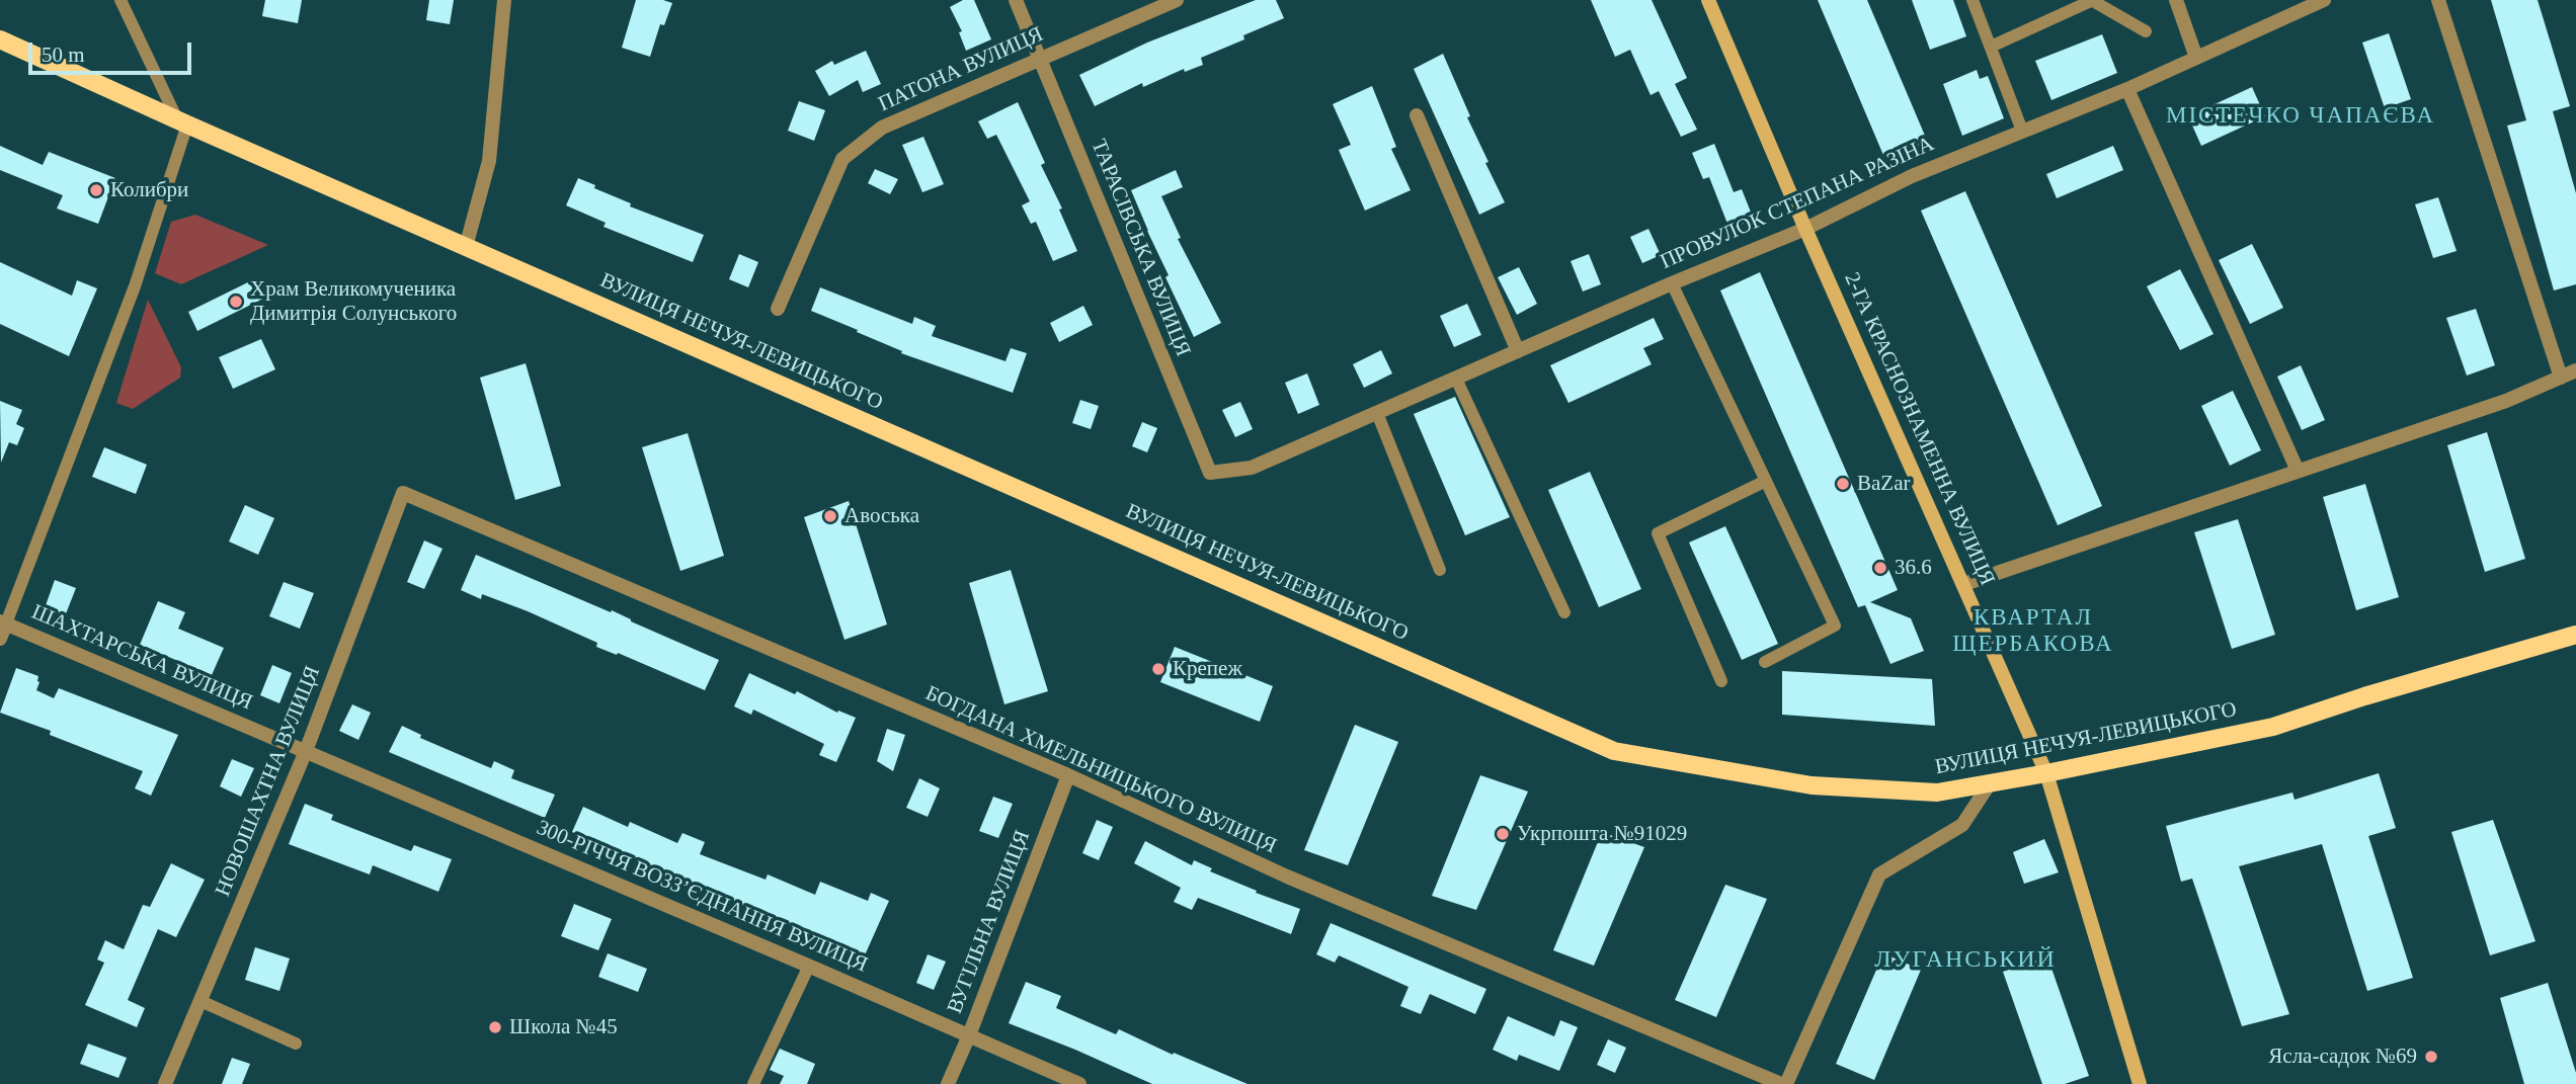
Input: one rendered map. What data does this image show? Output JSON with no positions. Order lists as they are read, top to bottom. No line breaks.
{"streets":{"main road":["ВУЛИЦЯ НЕЧУЯ-ЛЕВИЦЬКОГО"],"street":["ПАТОНА ВУЛИЦЯ","ПРОВУЛОК СТЕПАНА РАЗІНА","ТАРАСІВСЬКА ВУЛИЦЯ","2-ГА КРАСНОЗНАМЕННА ВУЛИЦЯ","ШАХТАРСЬКА ВУЛИЦЯ","БОГДАНА ХМЕЛЬНИЦЬКОГО ВУЛИЦЯ","НОВОШАХТНА ВУЛИЦЯ","300-РІЧЧЯ ВОЗЗ’ЄДНАННЯ ВУЛИЦЯ","ВУГІЛЬНА ВУЛИЦЯ"]},"crossings":[["ПАТОНА ВУЛИЦЯ","ТАРАСІВСЬКА ВУЛИЦЯ"],["ПРОВУЛОК СТЕПАНА РАЗІНА","ТАРАСІВСЬКА ВУЛИЦЯ"],["ПРОВУЛОК СТЕПАНА РАЗІНА","2-ГА КРАСНОЗНАМЕННА ВУЛИЦЯ"],["ВУЛИЦЯ НЕЧУЯ-ЛЕВИЦЬКОГО","2-ГА КРАСНОЗНАМЕННА ВУЛИЦЯ"],["ШАХТАРСЬКА ВУЛИЦЯ","НОВОШАХТНА ВУЛИЦЯ"],["ШАХТАРСЬКА ВУЛИЦЯ","300-РІЧЧЯ ВОЗЗ’ЄДНАННЯ ВУЛИЦЯ"],["БОГДАНА ХМЕЛЬНИЦЬКОГО ВУЛИЦЯ","НОВОШАХТНА ВУЛИЦЯ"],["БОГДАНА ХМЕЛЬНИЦЬКОГО ВУЛИЦЯ","ВУГІЛЬНА ВУЛИЦЯ"],["НОВОШАХТНА ВУЛИЦЯ","300-РІЧЧЯ ВОЗЗ’ЄДНАННЯ ВУЛИЦЯ"],["300-РІЧЧЯ ВОЗЗ’ЄДНАННЯ ВУЛИЦЯ","ВУГІЛЬНА ВУЛИЦЯ"]],"districts":["МІСТЕЧКО ЧАПАЄВА","КВАРТАЛ ЩЕРБАКОВА","ЛУГАНСЬКИЙ"],"places":["Колибри","Храм Великомученика Димитрія Солунського","BaZar","Авоська","36.6","Крепеж","Укрпошта №91029","Школа №45","Ясла-садок №69"],"scale_bar":"50 m"}
